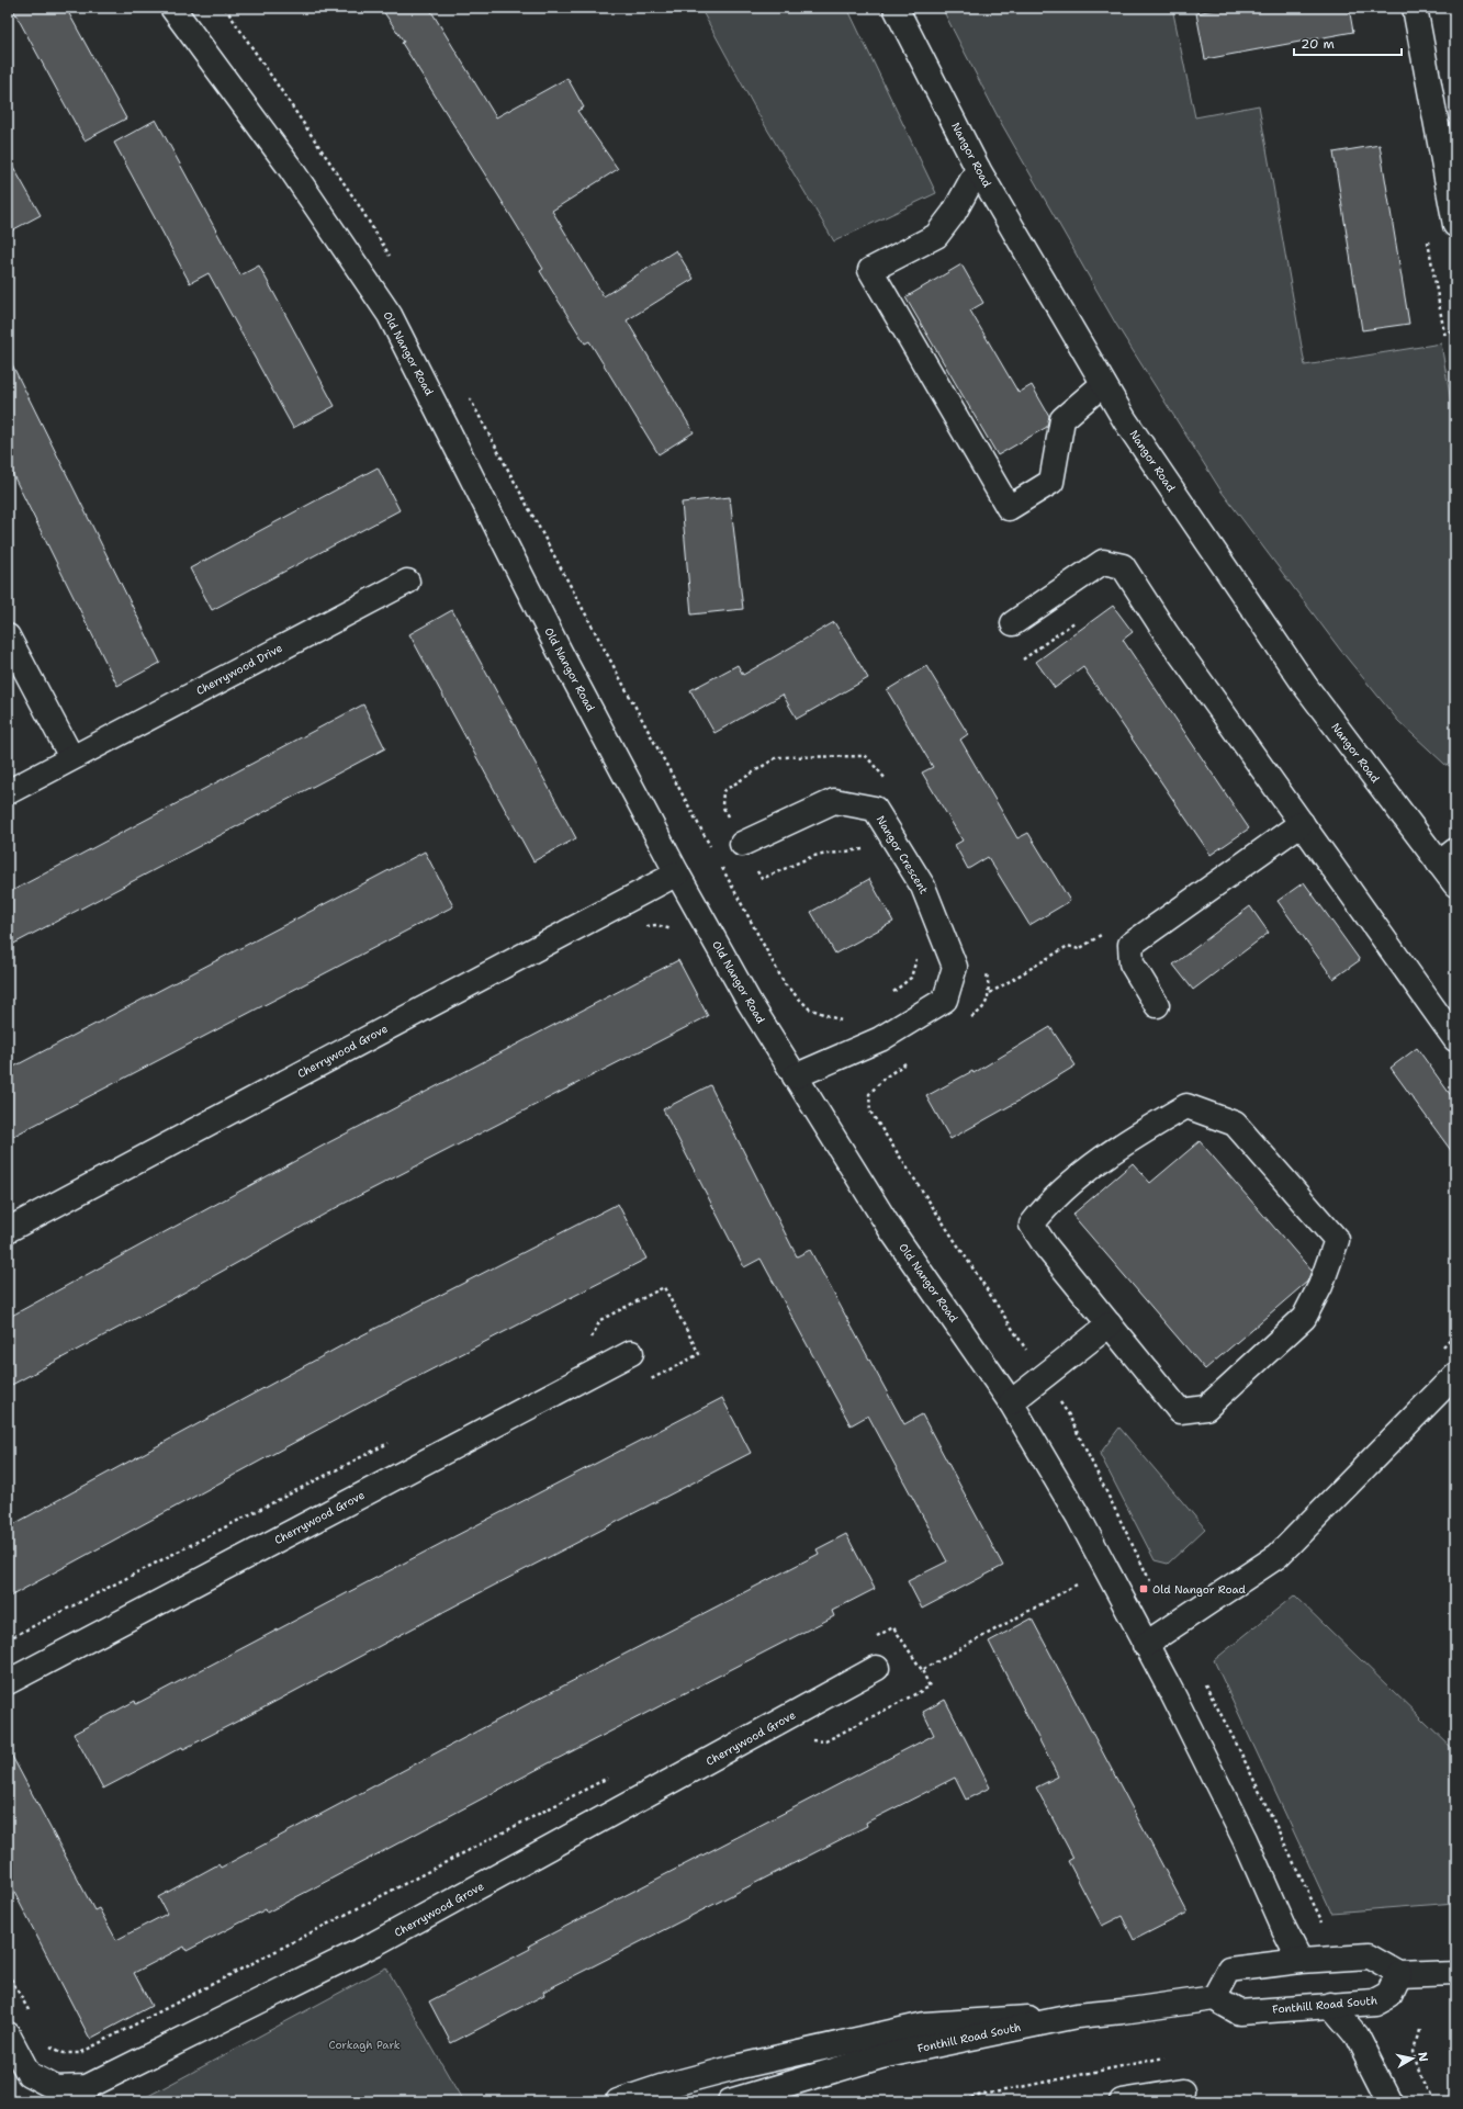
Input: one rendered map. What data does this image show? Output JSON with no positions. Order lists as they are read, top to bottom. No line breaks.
{"streets":{"street":["Nangor Road","Old Nangor Road","Cherrywood Drive","Nangor Crescent","Cherrywood Grove","Fonthill Road South"]},"crossings":[["Old Nangor Road","Nangor Crescent"],["Old Nangor Road","Cherrywood Grove"]],"parks":["Corkagh Park"],"places":{"transit":["Old Nangor Road"]},"scale_bar":"20 m","north":"right"}
